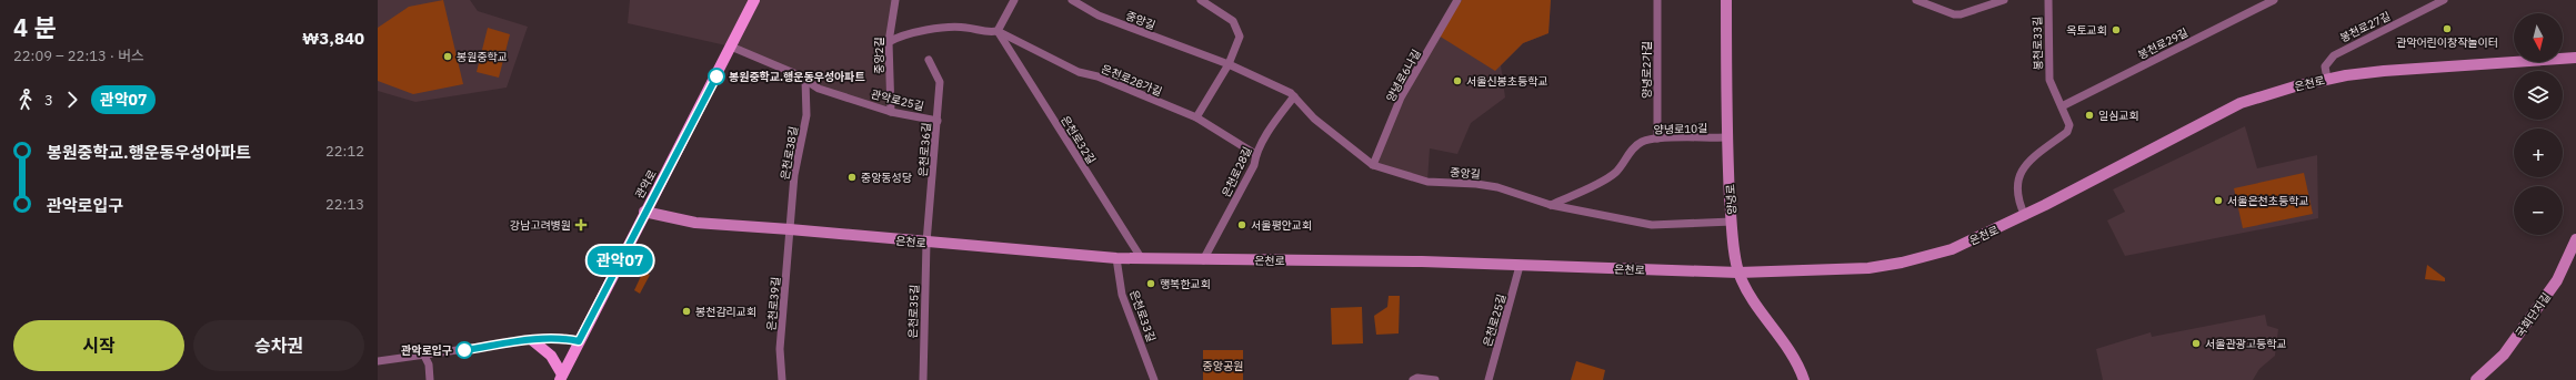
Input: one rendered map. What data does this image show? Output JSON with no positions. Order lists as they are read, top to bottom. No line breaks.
{"streets":{"main road":["은천로","관악로","양녕로","국회단지길"],"street":["중앙길","봉천로27길","봉천로33길","봉천로29길","중앙2길","양녕로2가길","양녕로6나길","은천로28가길","관악로25길","양녕로10길","은천로32길","은천로36길","은천로38길","은천로28길","은천로39길","은천로35길","은천로33길","은천로25길"]},"crossings":[["중앙길","양녕로6나길"],["중앙길","양녕로10길"],["중앙길","은천로28길"],["중앙길","양녕로"],["봉천로27길","은천로"],["봉천로33길","봉천로29길"],["봉천로33길","은천로"],["중앙2길","은천로28가길"],["중앙2길","관악로25길"],["양녕로2가길","양녕로10길"],["은천로28가길","은천로32길"],["은천로28가길","은천로28길"],["은천로","은천로32길"],["은천로","은천로36길"],["은천로","은천로38길"],["은천로","은천로28길"],["은천로","관악로"],["은천로","양녕로"],["은천로","은천로39길"],["은천로","은천로35길"],["은천로","은천로33길"],["은천로","은천로25길"],["관악로25길","은천로36길"],["관악로25길","은천로38길"],["관악로25길","관악로"],["양녕로10길","양녕로"],["은천로36길","은천로35길"],["은천로38길","은천로39길"]],"parks":["중앙공원"],"places":{"other":["관악어린이창작놀이터","옥토교회","봉원중학교","봉원중학교.행운동우성아파트","서울신봉초등학교","일심교회","중앙동성당","서울은천초등학교","서울평안교회","행복한교회","봉천감리교회","서울관광고등학교","관악로입구"],"health":["강남고려병원"]},"lines":["bus line 관악07"],"north":"bottom","page":{"heading":["4 분","22:09 – 22:13 · 버스","₩3,840"],"on_map":"관악07","map_buttons":["+","−"],"legs":["3","관악07"],"list":[{"name":"봉원중학교.행운동우성아파트","value":"22:12"},{"name":"관악로입구","value":"22:13"}],"buttons":["시작","승차권"]}}
